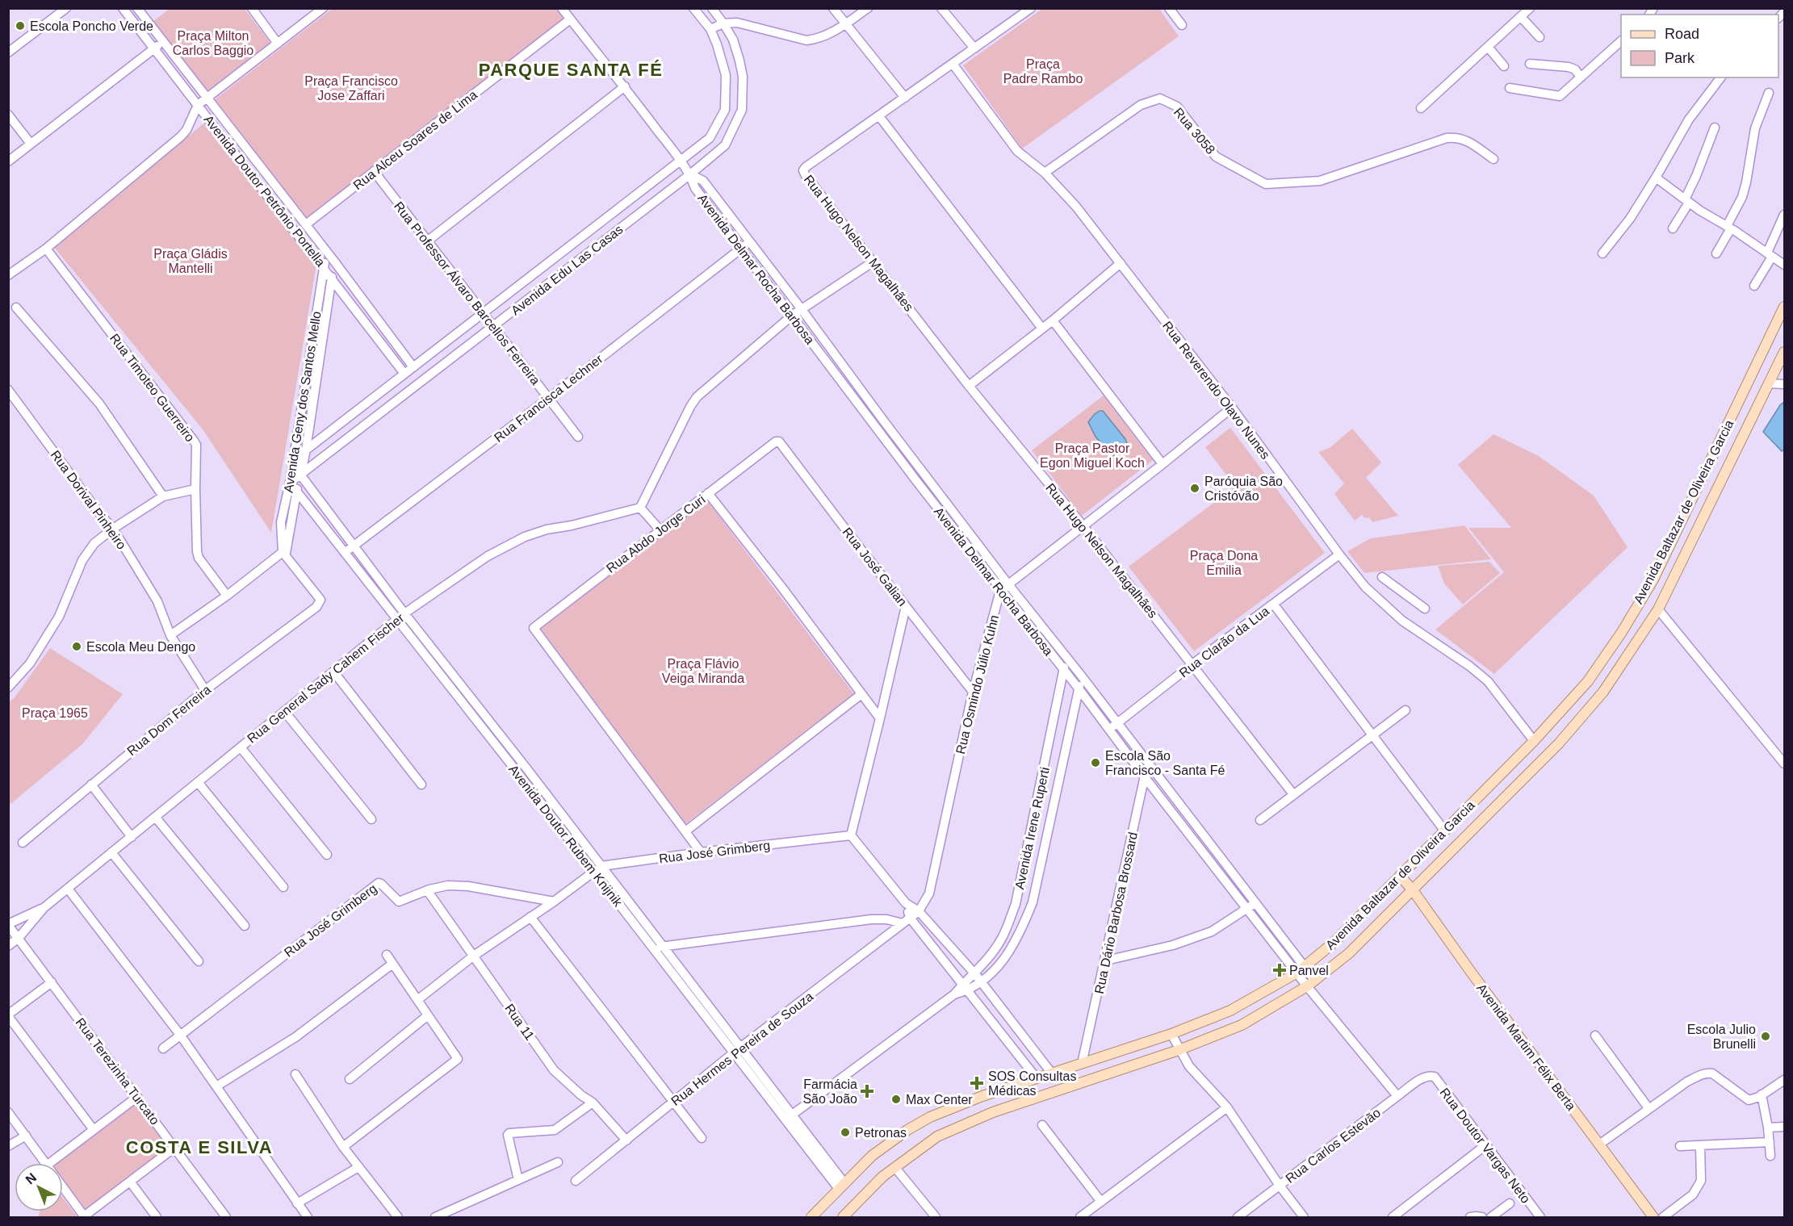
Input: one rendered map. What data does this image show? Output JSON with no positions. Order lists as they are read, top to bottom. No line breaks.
{"streets":{"main road":["Avenida Baltazar de Oliveira Garcia","Avenida Martim Félix Berta"],"street":["Rua 3058","Rua Alceu Soares de Lima","Avenida Doutor Petrônio Portella","Rua Hugo Nelson Magalhães","Avenida Delmar Rocha Barbosa","Avenida Edu Las Casas","Rua Professor Álvaro Barcellos Ferreira","Rua Timoteo Guerreiro","Rua Reverendo Olavo Nunes","Rua Francisca Lechner","Avenida Geny dos Santos Mello","Rua Dorival Pinheiro","Rua Abdo Jorge Curi","Rua José Galian","Rua Clarão da Lua","Rua General Sady Cahem Fischer","Rua Osmindo Júlio Kuhn","Rua Dom Ferreira","Avenida Irene Ruperti","Avenida Doutor Rubem Knijnik","Rua José Grimberg","Rua Dário Barbosa Brossard","Rua 11","Rua Hermes Pereira de Souza","Rua Terezinha Turcato","Rua Carlos Estevão","Rua Doutor Vargas Neto"]},"crossings":[["Rua 3058","Rua Reverendo Olavo Nunes"],["Rua Alceu Soares de Lima","Avenida Doutor Petrônio Portella"],["Rua Alceu Soares de Lima","Rua Professor Álvaro Barcellos Ferreira"],["Avenida Doutor Petrônio Portella","Avenida Edu Las Casas"],["Avenida Doutor Petrônio Portella","Avenida Geny dos Santos Mello"],["Rua Hugo Nelson Magalhães","Rua Clarão da Lua"],["Avenida Delmar Rocha Barbosa","Avenida Edu Las Casas"],["Avenida Delmar Rocha Barbosa","Rua Francisca Lechner"],["Avenida Delmar Rocha Barbosa","Avenida Baltazar de Oliveira Garcia"],["Avenida Delmar Rocha Barbosa","Rua Clarão da Lua"],["Avenida Delmar Rocha Barbosa","Rua Osmindo Júlio Kuhn"],["Avenida Delmar Rocha Barbosa","Avenida Irene Ruperti"],["Avenida Delmar Rocha Barbosa","Rua Dário Barbosa Brossard"],["Avenida Delmar Rocha Barbosa","Rua Carlos Estevão"],["Avenida Edu Las Casas","Rua Professor Álvaro Barcellos Ferreira"],["Avenida Edu Las Casas","Avenida Geny dos Santos Mello"],["Avenida Edu Las Casas","Avenida Doutor Rubem Knijnik"],["Rua Professor Álvaro Barcellos Ferreira","Rua Francisca Lechner"],["Rua Reverendo Olavo Nunes","Avenida Baltazar de Oliveira Garcia"],["Rua Reverendo Olavo Nunes","Rua Clarão da Lua"],["Rua Francisca Lechner","Avenida Doutor Rubem Knijnik"],["Avenida Geny dos Santos Mello","Rua Dom Ferreira"],["Avenida Geny dos Santos Mello","Avenida Doutor Rubem Knijnik"],["Rua Dorival Pinheiro","Rua Dom Ferreira"],["Avenida Baltazar de Oliveira Garcia","Avenida Doutor Rubem Knijnik"],["Avenida Baltazar de Oliveira Garcia","Rua Dário Barbosa Brossard"],["Avenida Baltazar de Oliveira Garcia","Avenida Martim Félix Berta"],["Rua Abdo Jorge Curi","Rua José Galian"],["Rua José Galian","Rua Osmindo Júlio Kuhn"],["Rua General Sady Cahem Fischer","Avenida Doutor Rubem Knijnik"],["Rua Osmindo Júlio Kuhn","Rua Hermes Pereira de Souza"],["Avenida Doutor Rubem Knijnik","Rua José Grimberg"],["Avenida Doutor Rubem Knijnik","Rua Hermes Pereira de Souza"],["Rua José Grimberg","Rua 11"],["Rua 11","Rua Hermes Pereira de Souza"],["Rua Carlos Estevão","Rua Doutor Vargas Neto"]],"districts":["PARQUE SANTA FÉ","COSTA E SILVA"],"parks":["Praça Milton Carlos Baggio","Praça Padre Rambo","Praça Francisco Jose Zaffari","Praça Gládis Mantelli","Praça Pastor Egon Miguel Koch","Praça Dona Emilia","Praça Flávio Veiga Miranda","Praça 1965"],"places":{"other":["Escola Poncho Verde","Paróquia São Cristóvão","Escola Meu Dengo","Escola São Francisco - Santa Fé","Escola Julio Brunelli","Max Center","Petronas"],"health":["Panvel","SOS Consultas Médicas","Farmácia São João"]},"legend":["Road","Park"],"north":"top left"}
